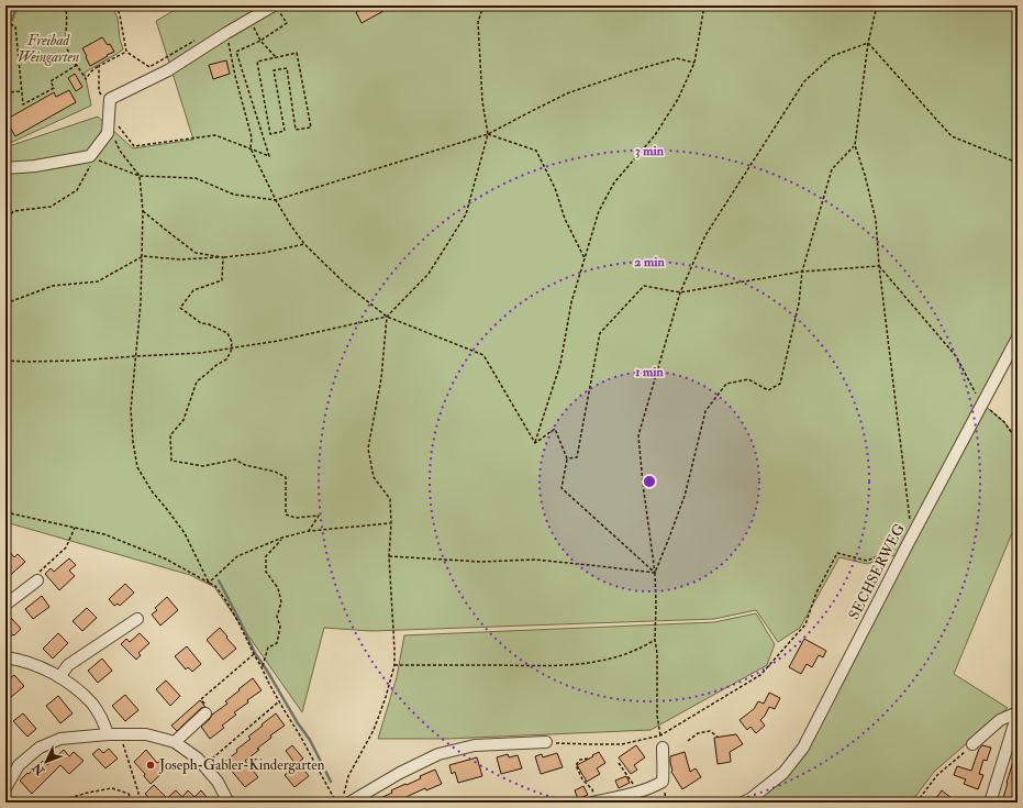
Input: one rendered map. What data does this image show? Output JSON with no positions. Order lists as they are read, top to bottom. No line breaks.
{"streets":{"street":["SECHSERWEG"]},"parks":["Freibad Weingarten"],"places":["Joseph-Gabler-Kindergarten"],"north":"bottom left","rings":["3 min","2 min","1 min"]}
